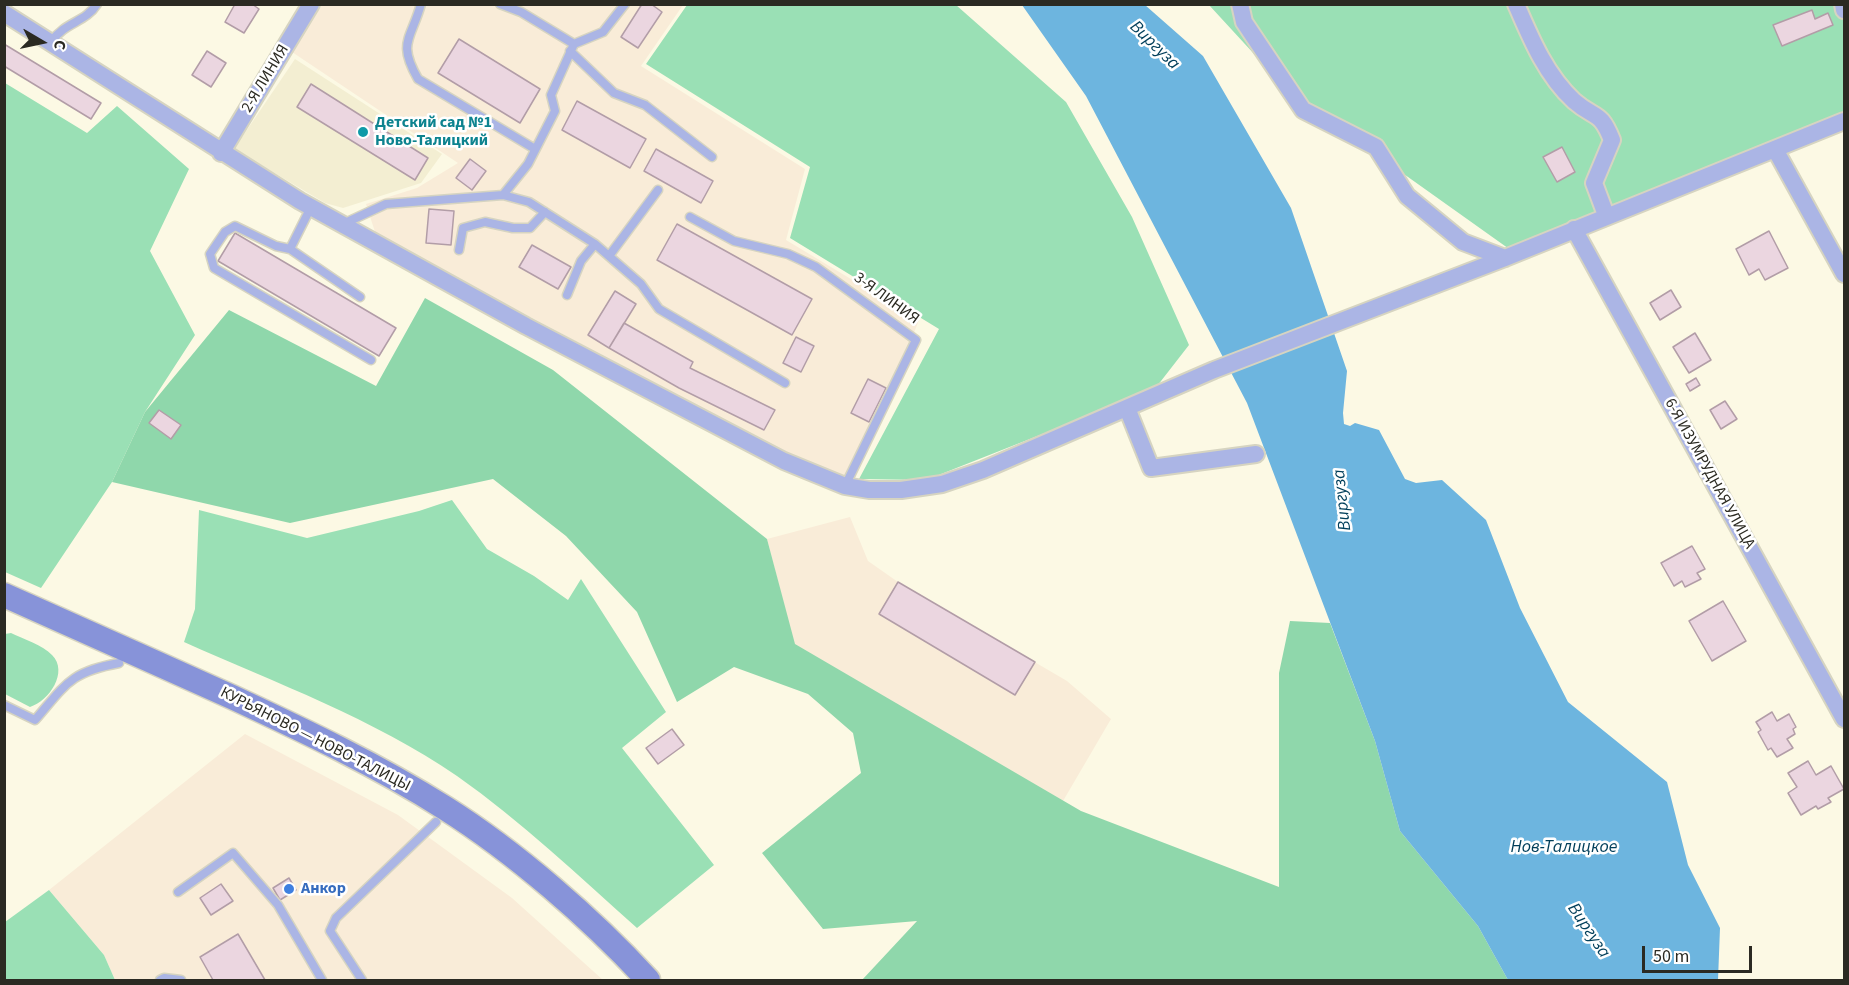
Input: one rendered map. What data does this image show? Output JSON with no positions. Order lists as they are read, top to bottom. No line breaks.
{"streets":{"main road":["КУРЬЯНОВО — НОВО-ТАЛИЦЫ"],"street":["2-Я ЛИНИЯ","6-Я ИЗУМРУДНАЯ УЛИЦА"],"lane":["3-Я ЛИНИЯ"]},"water":["Виргуза","Нов-Талицкое"],"places":["Детский сад №1 Ново-Талицкий","Анкор"],"scale_bar":"50 m","north":"right"}
